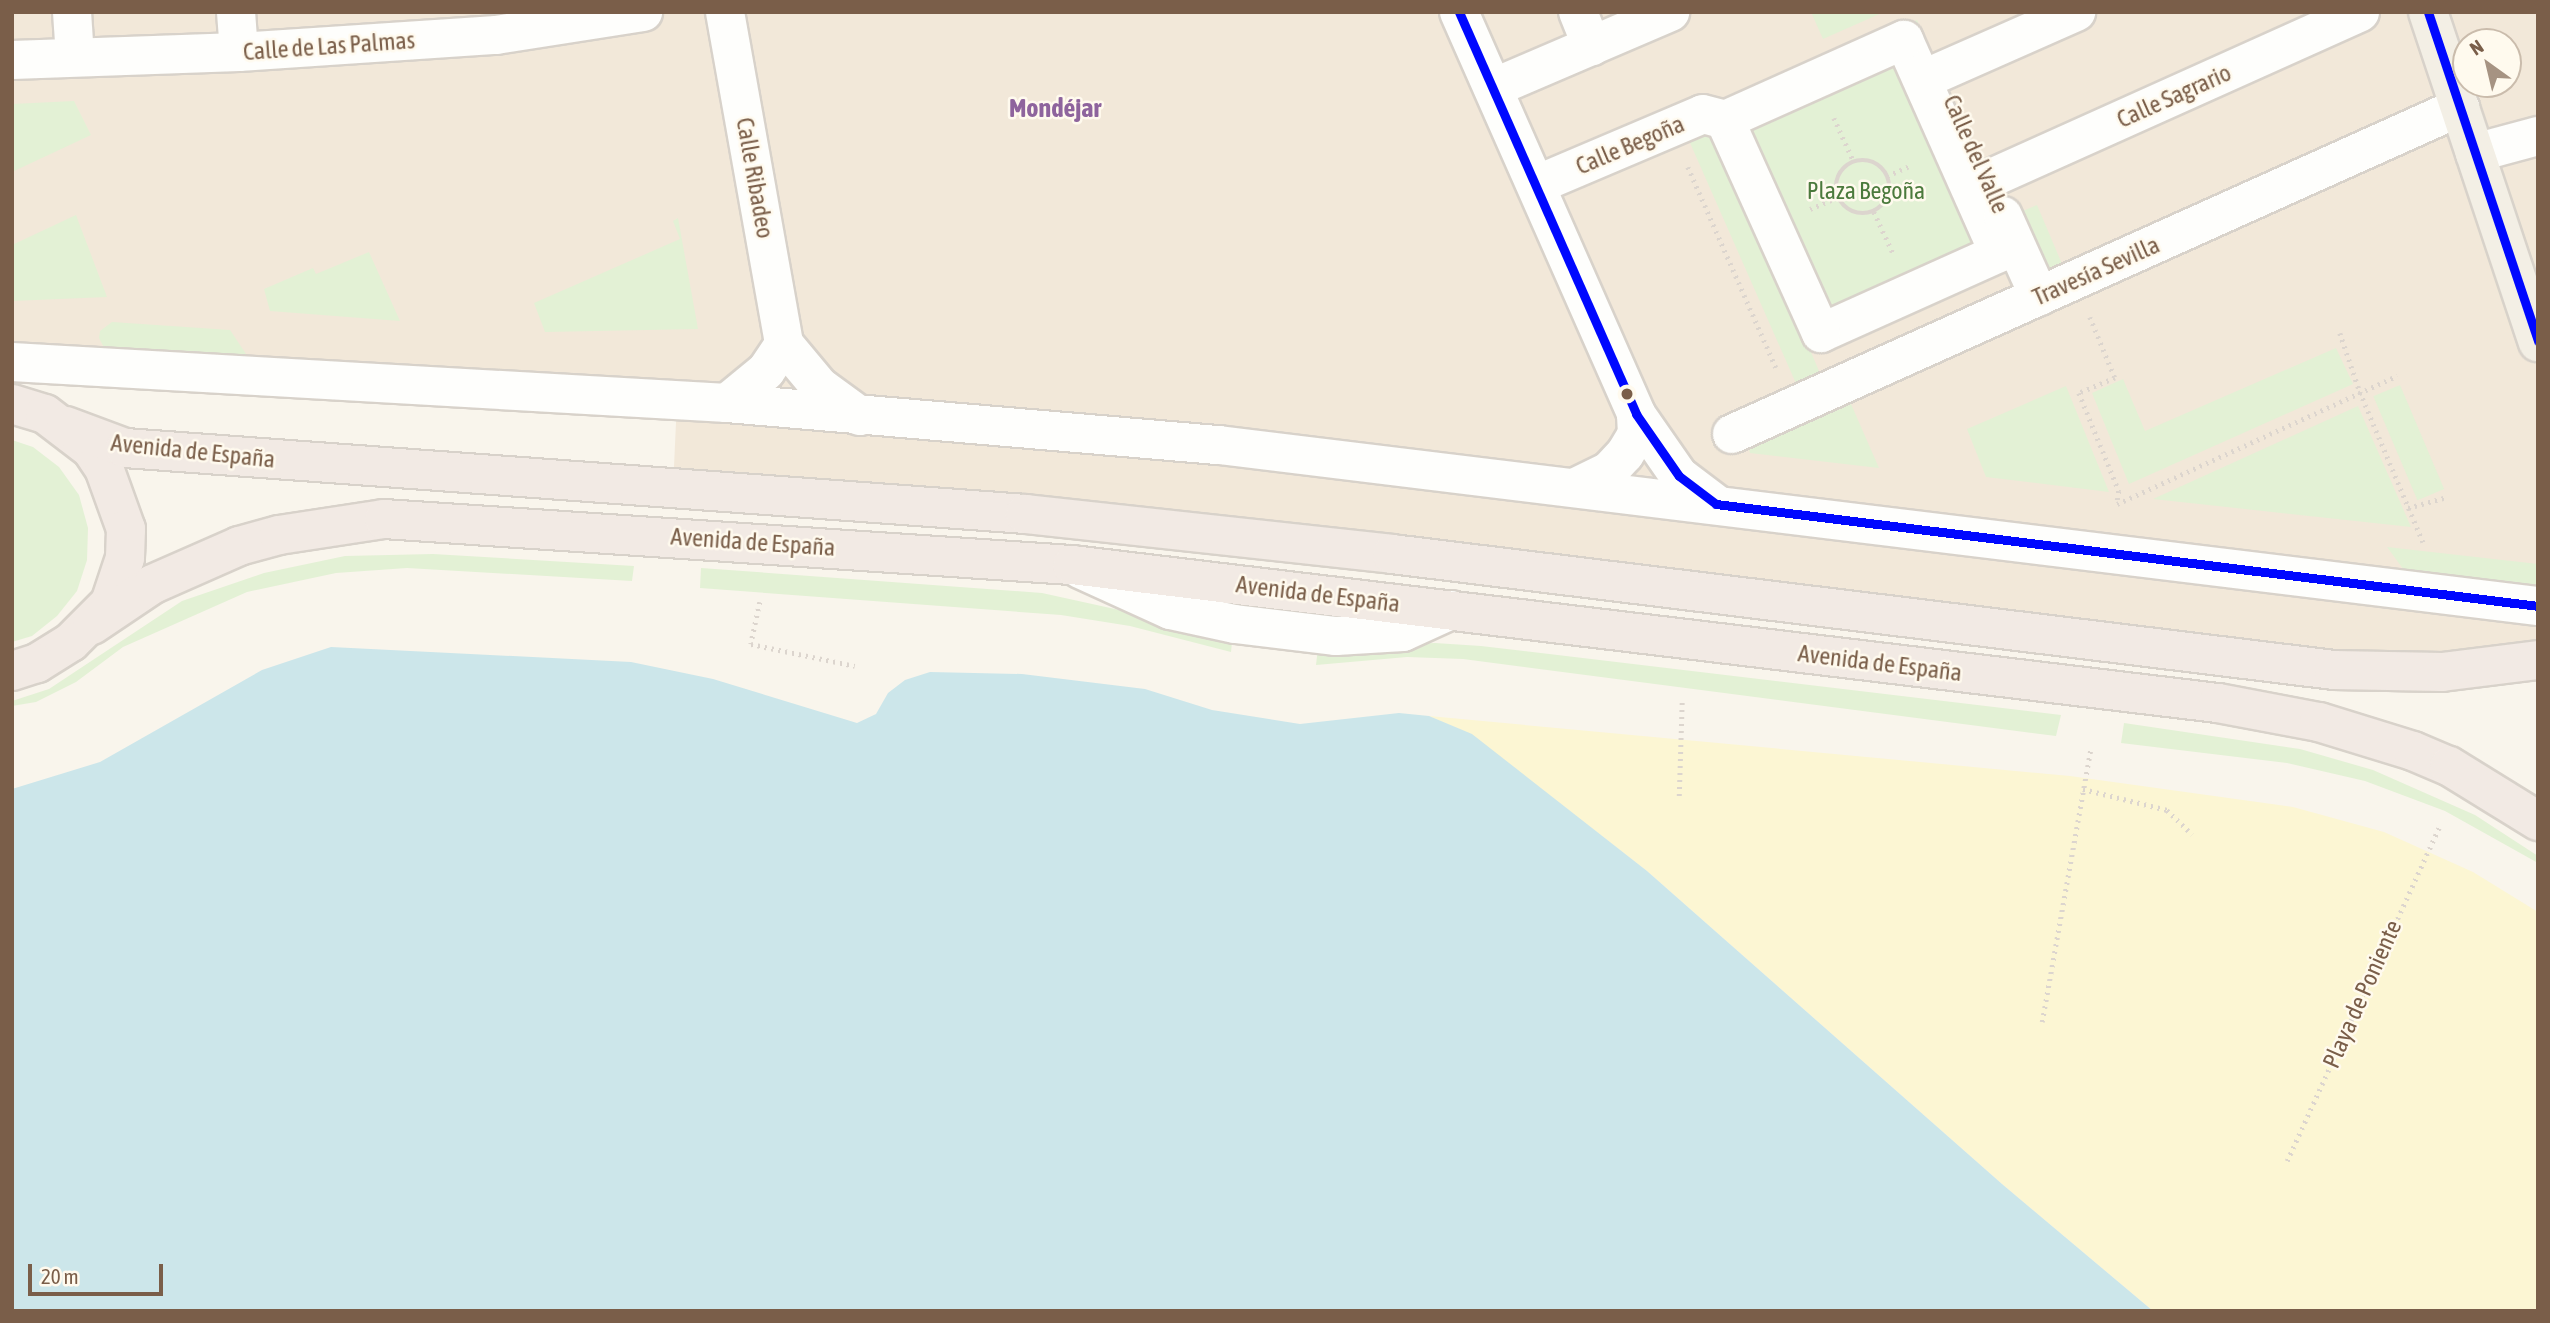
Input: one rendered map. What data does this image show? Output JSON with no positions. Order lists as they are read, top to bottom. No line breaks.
{"streets":{"highway":["Avenida de España"],"street":["Calle de Las Palmas","Calle Sagrario","Calle Begoña","Calle del Valle","Calle Ribadeo","Travesía Sevilla"],"path":["Playa de Poniente"]},"crossings":[["Calle Sagrario","Calle del Valle"],["Calle del Valle","Travesía Sevilla"]],"districts":["Mondéjar"],"parks":["Plaza Begoña"],"scale_bar":"20 m","north":"top left"}
